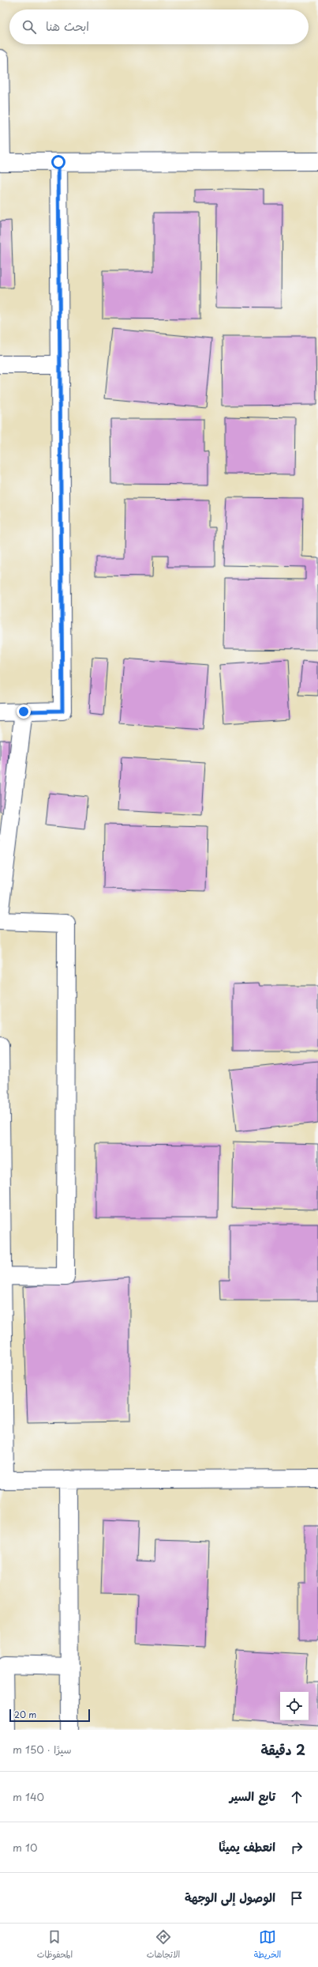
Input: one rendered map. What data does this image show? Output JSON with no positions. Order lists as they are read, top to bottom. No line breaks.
{"scale_bar":"20 m","page":{"search":"ابحث هنا","scale":"20 m","heading":["2 دقيقة","سيرًا · 150 m"],"list":[["تابع السير","140 m"],["انعطف يمينًا","10 m"],"الوصول إلى الوجهة"],"nav":["الخريطة","الاتجاهات","المحفوظات"]}}
